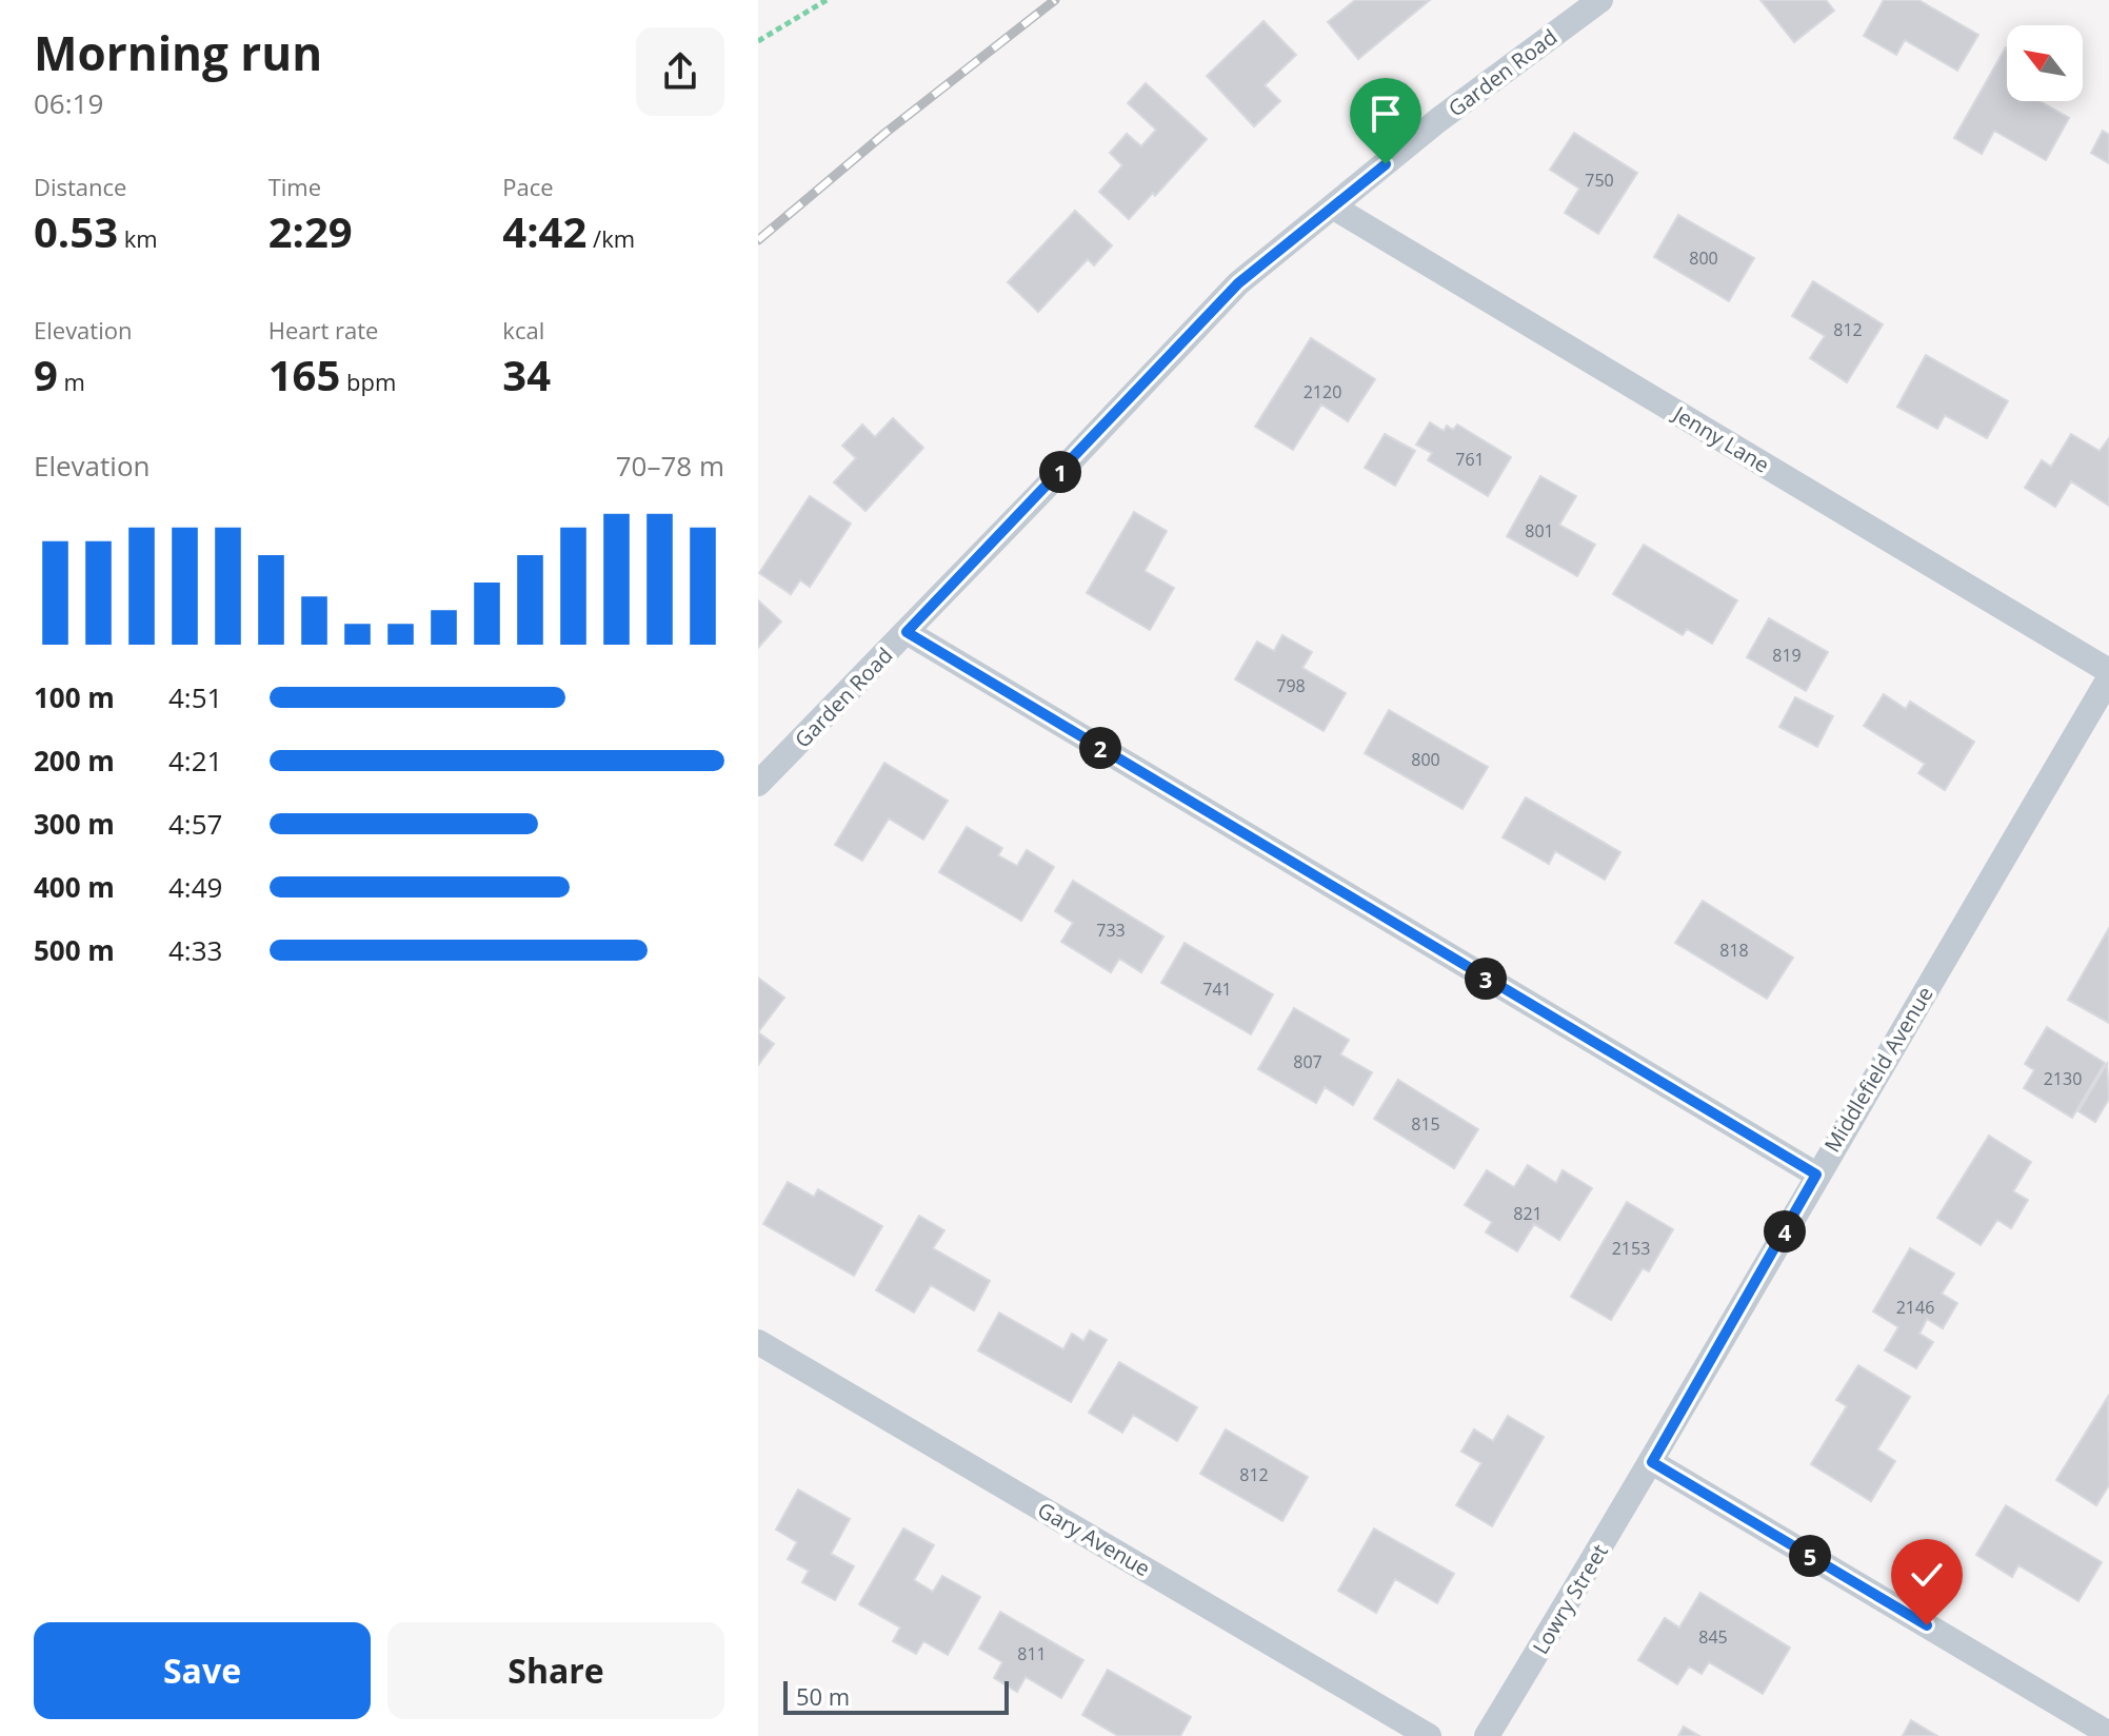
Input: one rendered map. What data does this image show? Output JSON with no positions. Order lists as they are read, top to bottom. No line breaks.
{"streets":{"street":["Garden Road","Jenny Lane","Middlefield Avenue","Gary Avenue","Lowry Street"]},"crossings":[["Garden Road","Jenny Lane"],["Middlefield Avenue","Lowry Street"]],"house_numbers":["750","800","812","2120","761","801","819","798","800","733","818","741","807","2130","815","821","2153","2146","812","845","811"],"scale_bar":"50 m","north":"top left","page":{"heading":["Morning run","06:19"],"stats":[["Distance","0.53 km"],["Time","2:29"],["Pace","4:42 /km"],["Elevation","9 m"],["Heart rate","165 bpm"],["kcal","34"]],"chart":["Elevation","70–78 m"],"pins":["1","2","3","4","5"],"list":[{"name":"100 m","note":"4:51"},{"name":"200 m","note":"4:21"},{"name":"300 m","note":"4:57"},{"name":"400 m","note":"4:49"},{"name":"500 m","note":"4:33"}],"buttons":["Save","Share"],"scale":"50 m"}}
